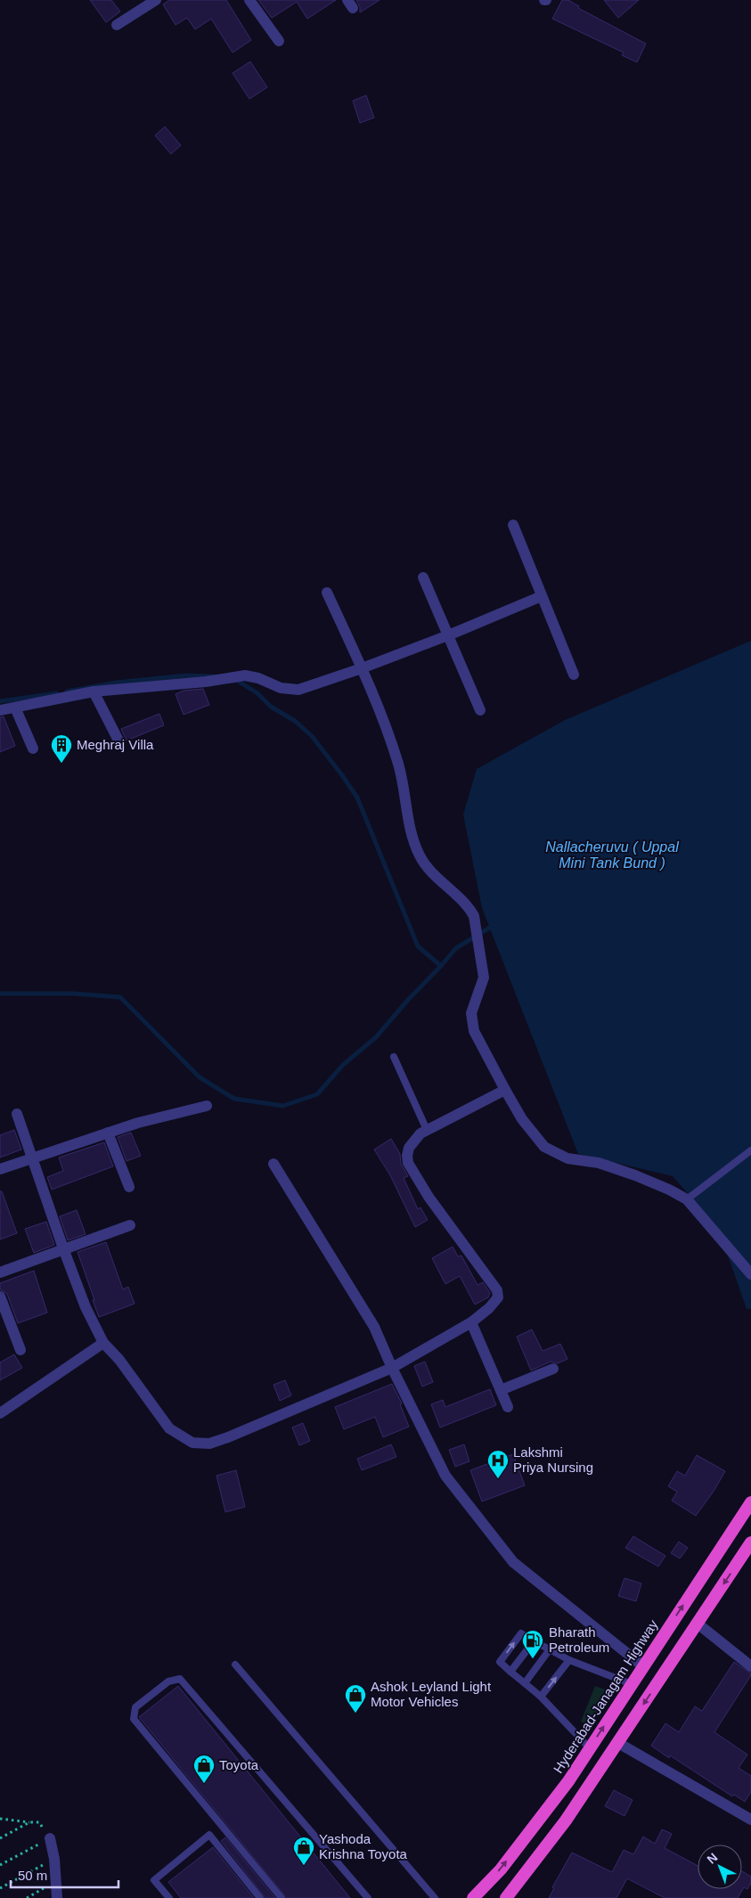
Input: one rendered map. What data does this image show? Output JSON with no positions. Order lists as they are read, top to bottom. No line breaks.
{"streets":{"highway":["Hyderabad-Janagam Highway"]},"water":["Nallacheruvu ( Uppal Mini Tank Bund )"],"places":{"building":["Meghraj Villa"],"hospital":["Lakshmi Priya Nursing"],"fuel station":["Bharath Petroleum"],"shop":["Ashok Leyland Light Motor Vehicles","Toyota","Yashoda Krishna Toyota"]},"scale_bar":"50 m","north":"top left"}
